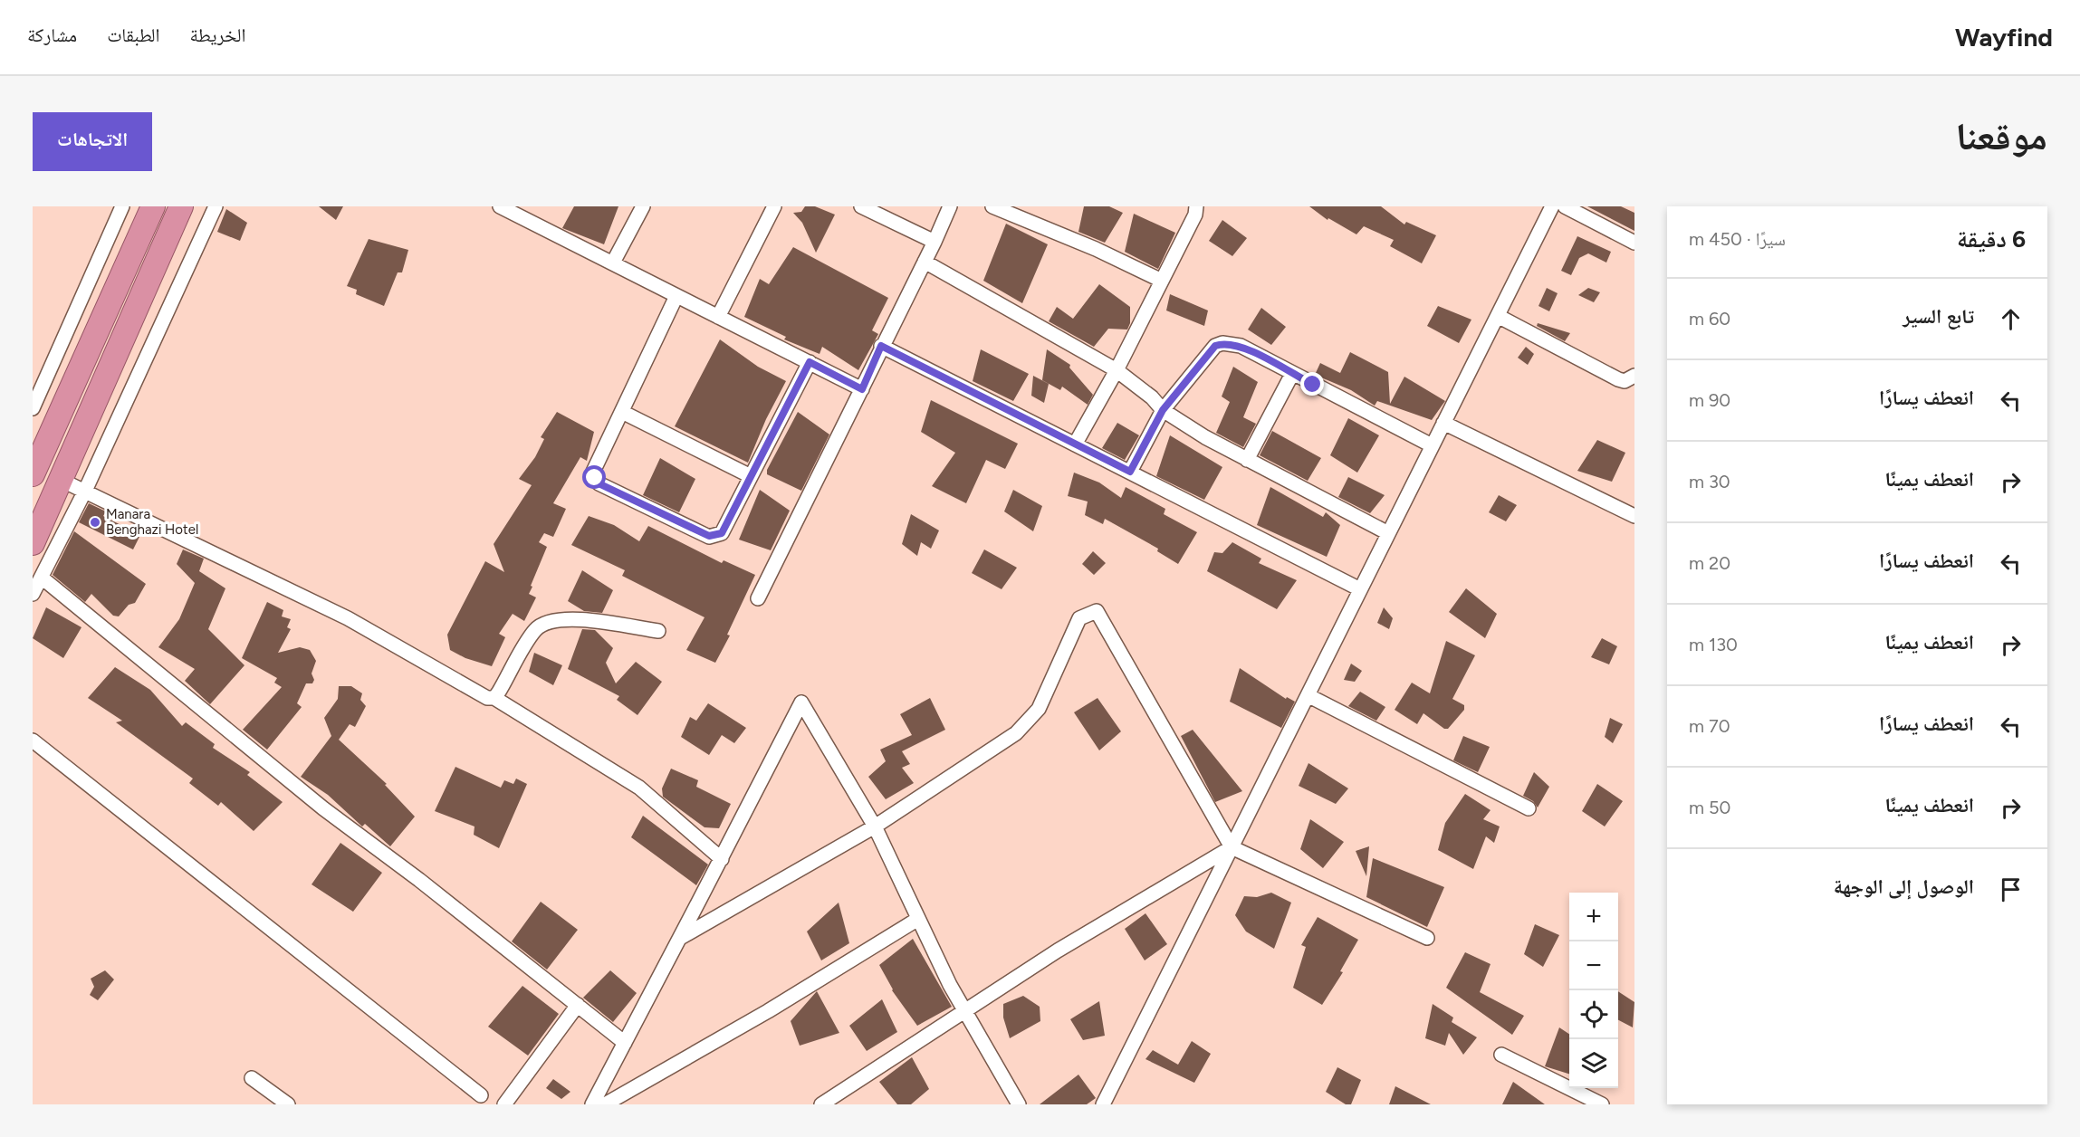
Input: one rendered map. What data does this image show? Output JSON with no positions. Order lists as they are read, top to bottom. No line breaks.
{"places":["Manara Benghazi Hotel"],"page":{"header":"Wayfind","nav":["الخريطة","الطبقات","مشاركة"],"title":"موقعنا","buttons":"الاتجاهات","heading":["6 دقيقة","سيرًا · 450 m"],"list":[["تابع السير","60 m"],["انعطف يسارًا","90 m"],["انعطف يمينًا","30 m"],["انعطف يسارًا","20 m"],["انعطف يمينًا","130 m"],["انعطف يسارًا","70 m"],["انعطف يمينًا","50 m"],"الوصول إلى الوجهة"],"map_buttons":["+","−"]}}
